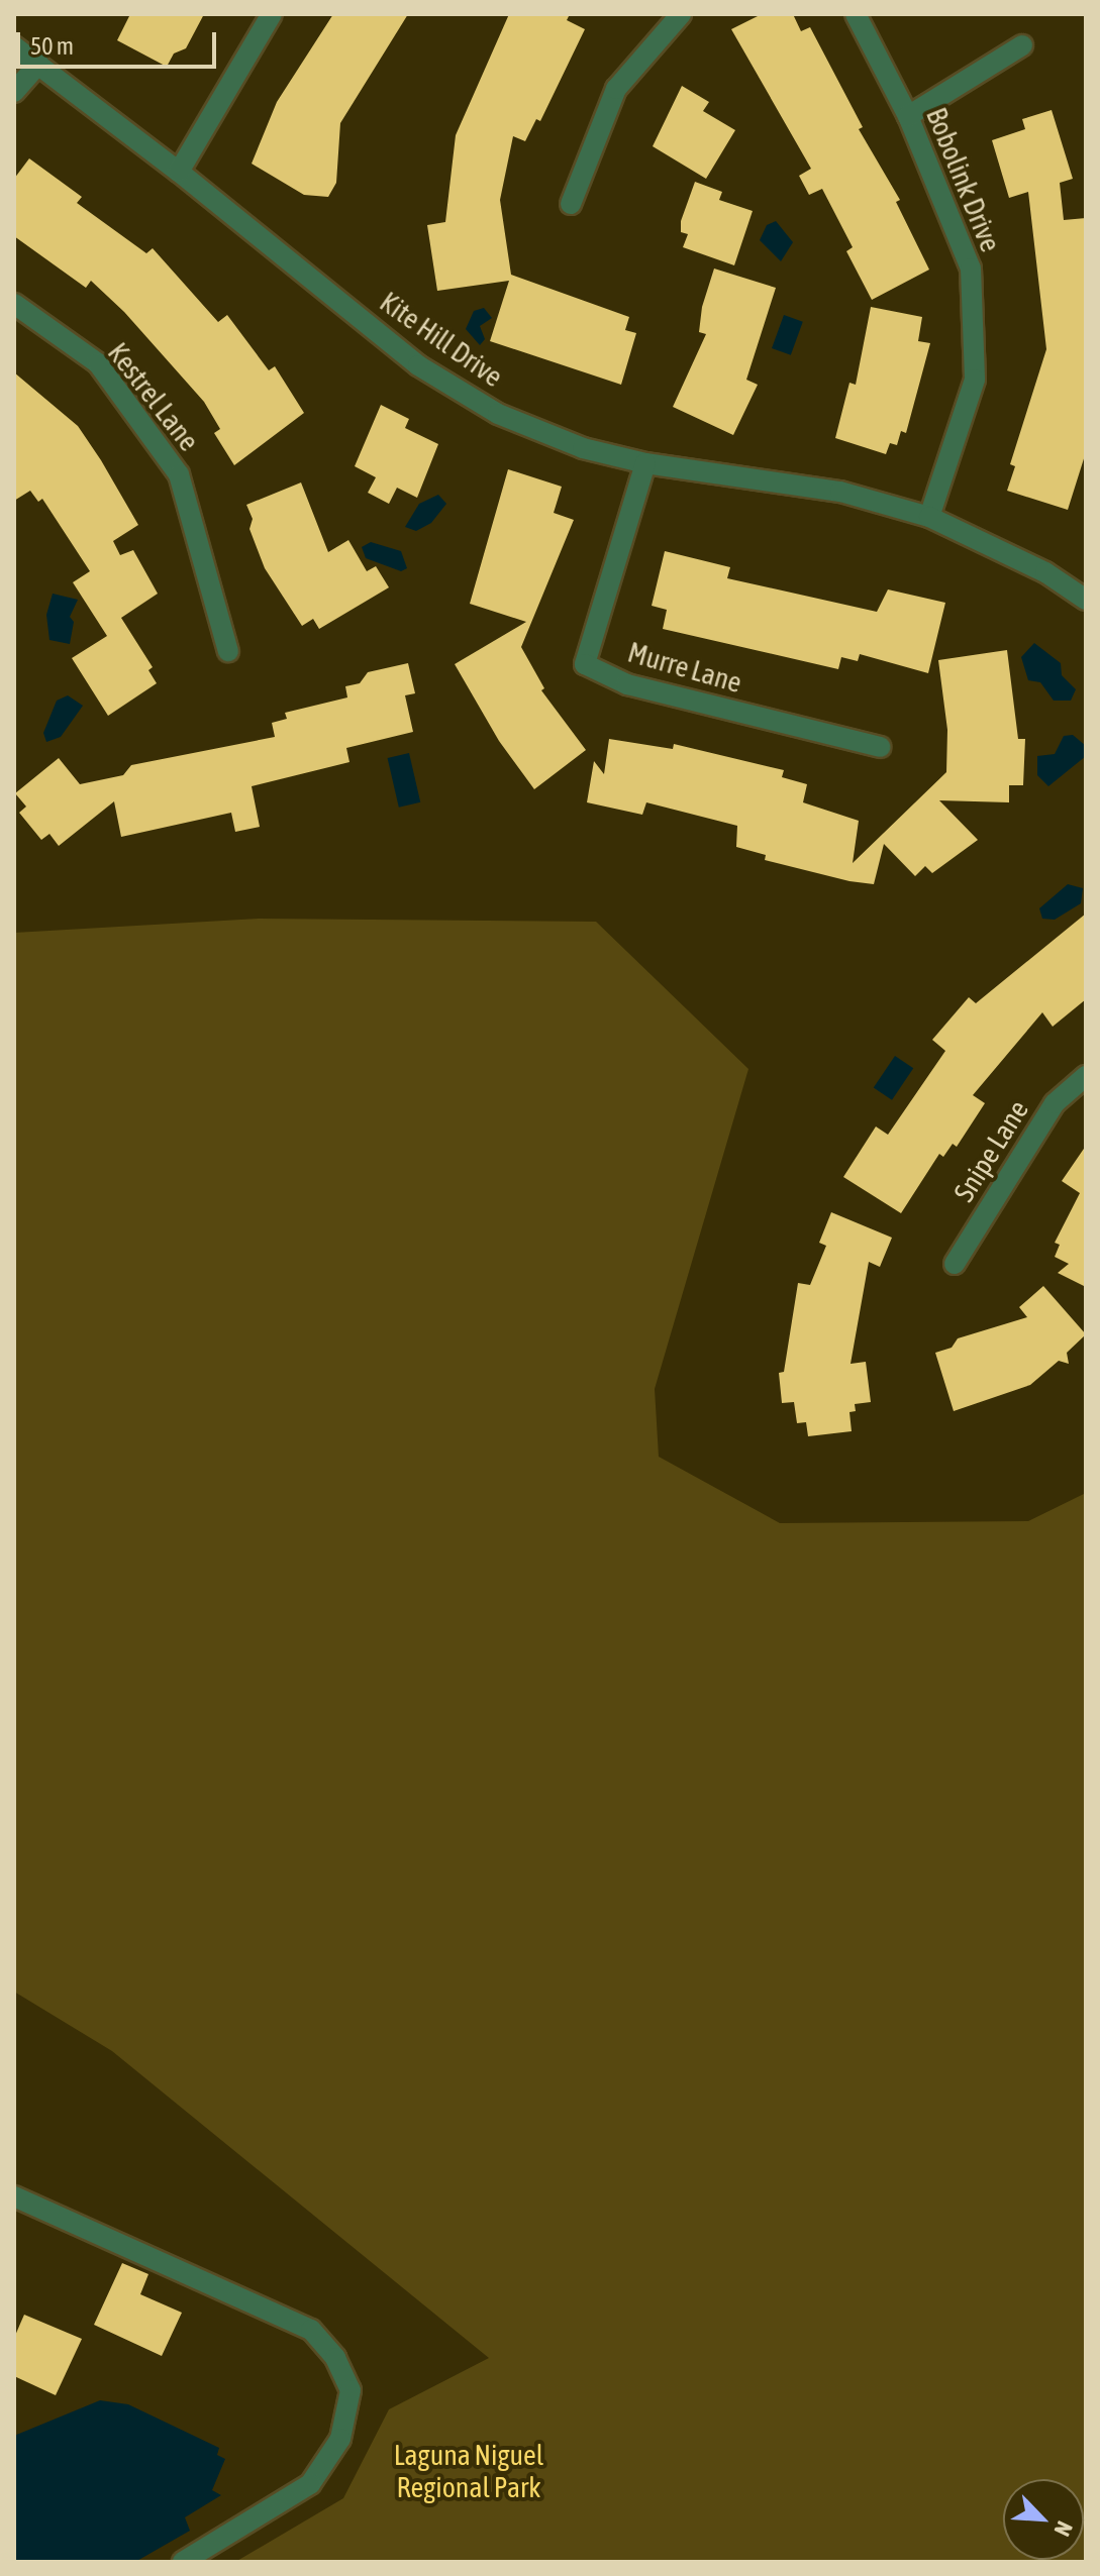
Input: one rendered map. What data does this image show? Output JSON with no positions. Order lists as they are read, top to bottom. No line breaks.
{"streets":{"street":["Bobolink Drive","Kite Hill Drive","Kestrel Lane","Murre Lane","Snipe Lane"]},"crossings":[["Bobolink Drive","Kite Hill Drive"],["Kite Hill Drive","Murre Lane"]],"parks":["Laguna Niguel Regional Park"],"scale_bar":"50 m","north":"bottom right"}
